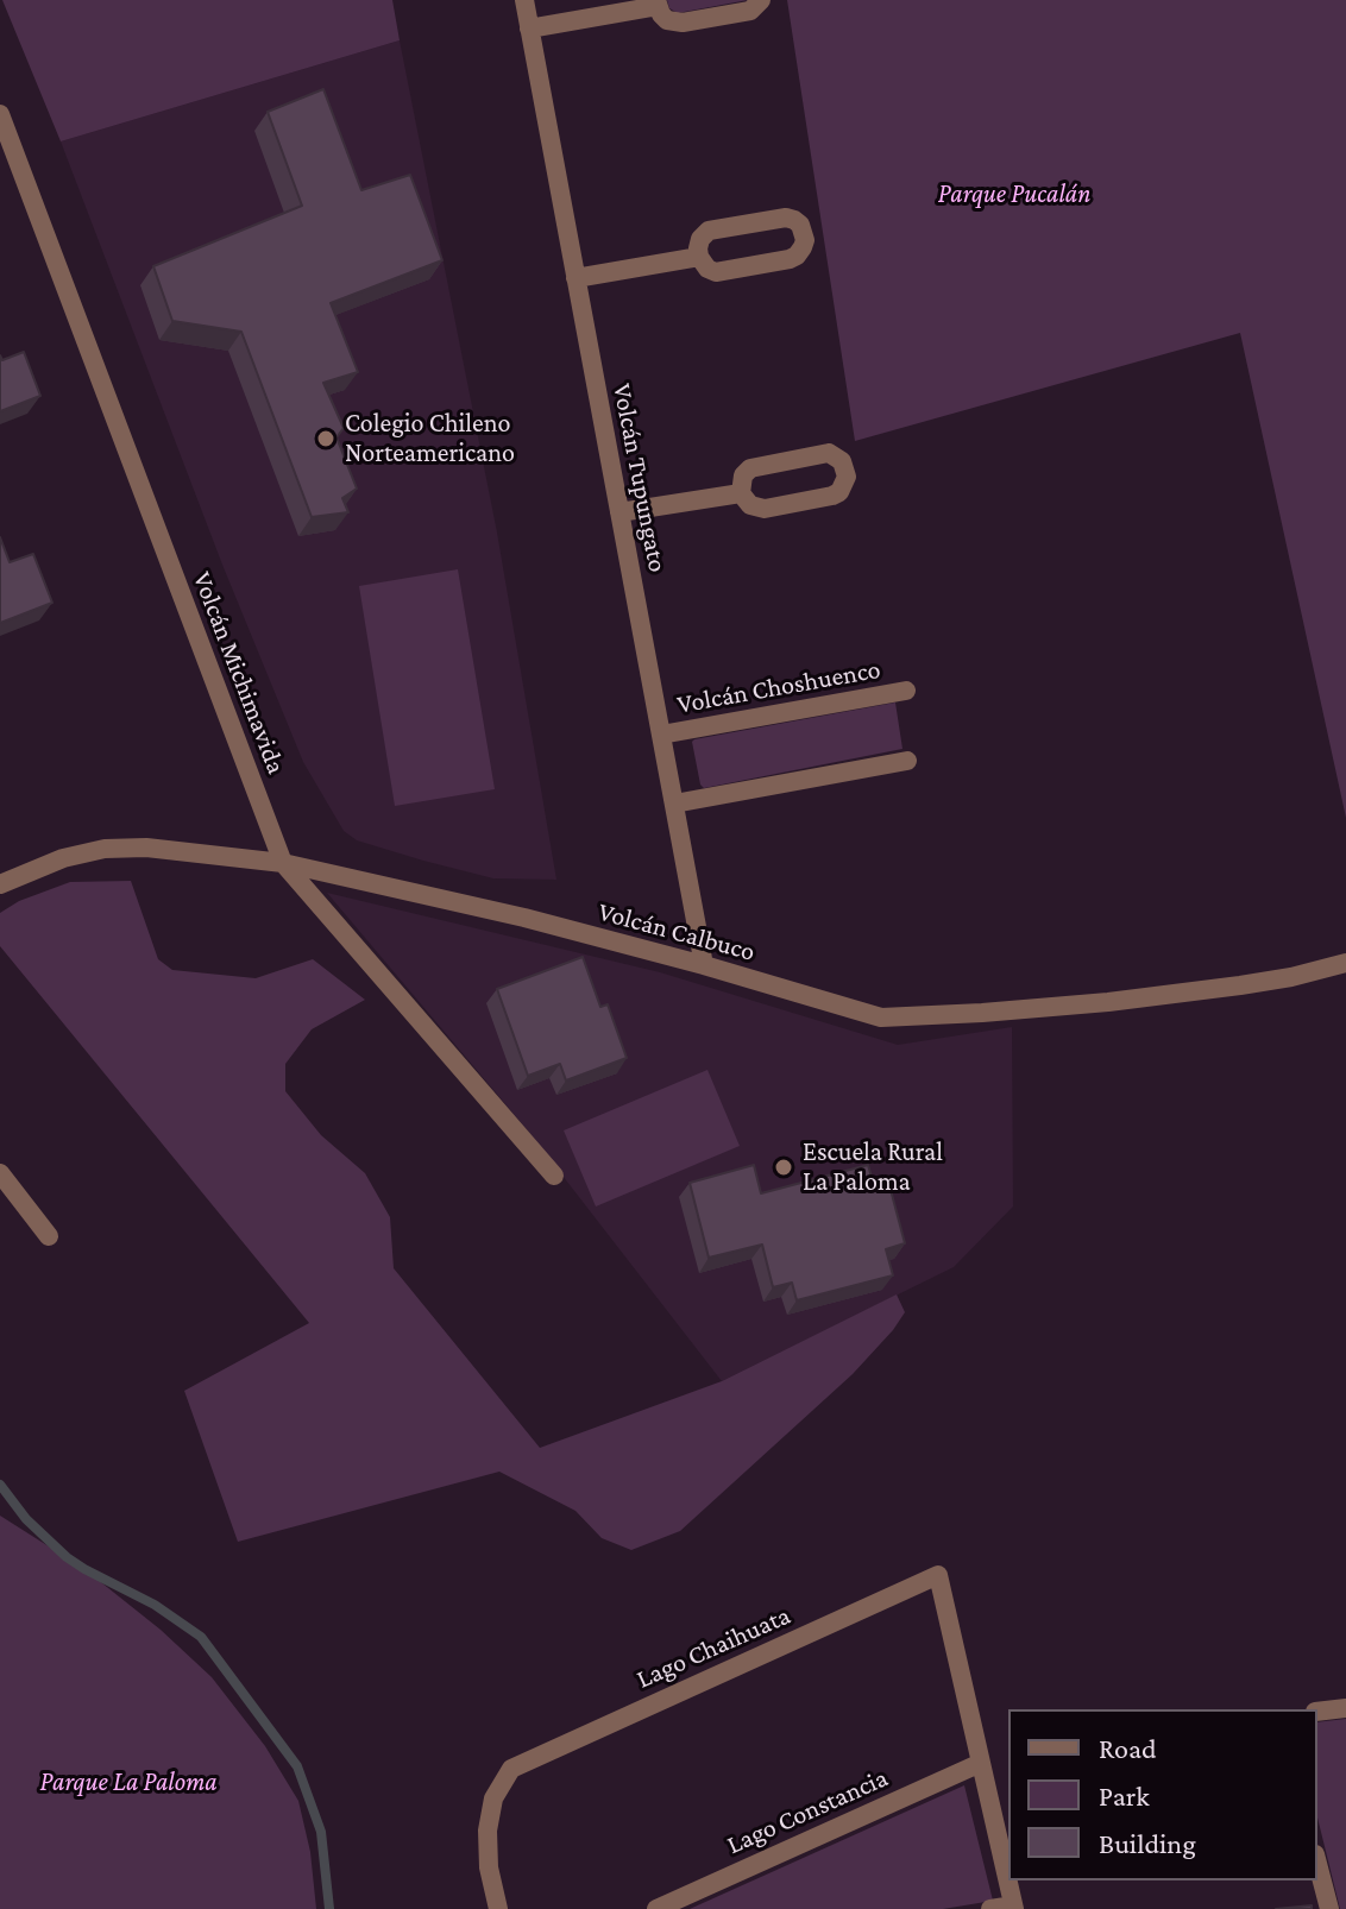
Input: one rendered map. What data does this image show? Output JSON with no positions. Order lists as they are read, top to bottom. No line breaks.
{"streets":{"street":["Volcán Tupungato","Volcán Michimavida","Volcán Choshuenco","Volcán Calbuco","Lago Chaihuata","Lago Constancia"]},"crossings":[["Volcán Tupungato","Volcán Choshuenco"],["Volcán Tupungato","Volcán Calbuco"],["Volcán Michimavida","Volcán Calbuco"],["Lago Chaihuata","Lago Constancia"]],"parks":["Parque Pucalán","Parque La Paloma"],"places":["Colegio Chileno Norteamericano","Escuela Rural La Paloma"],"legend":["Road","Park","Building"]}
